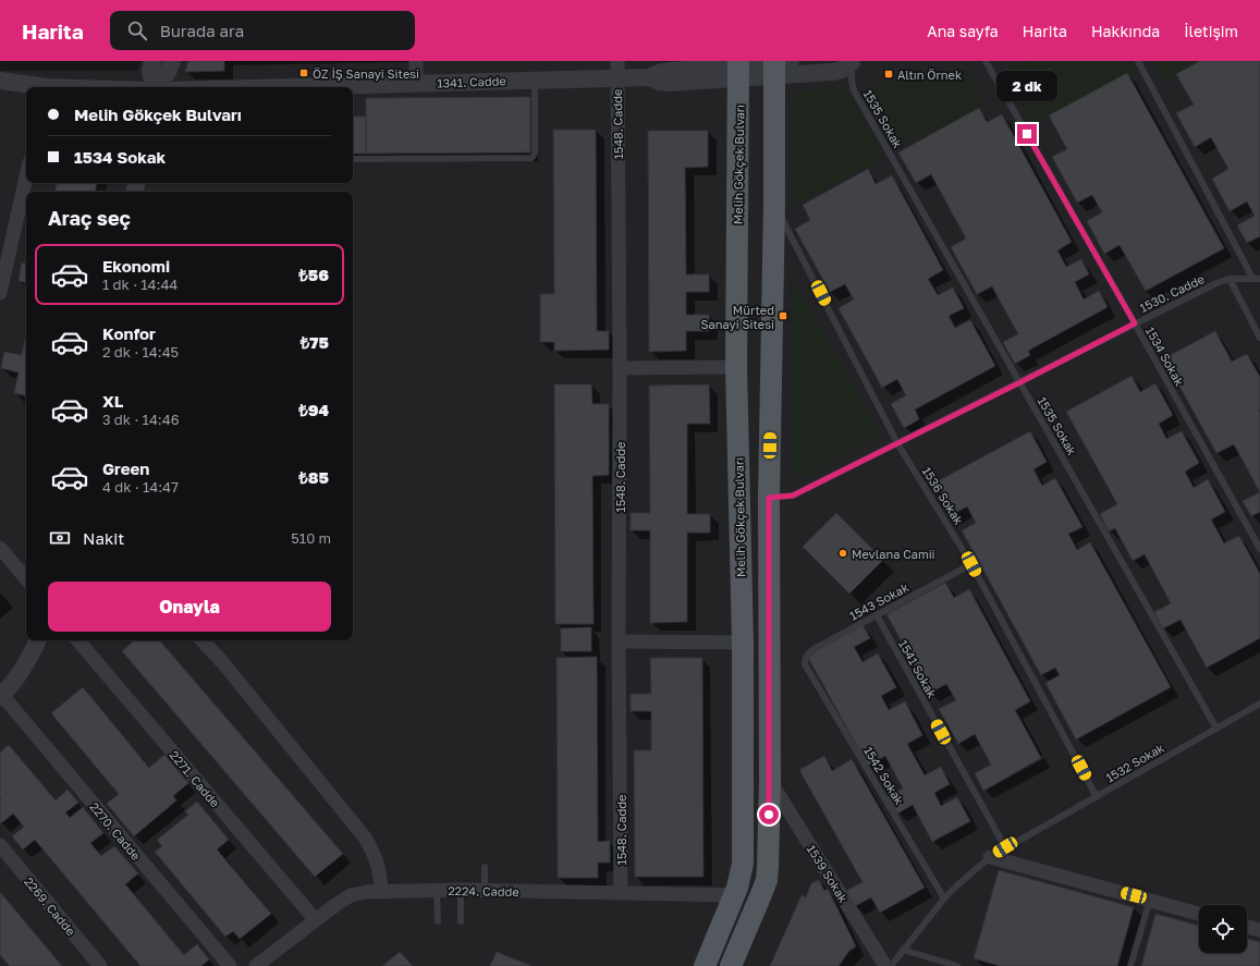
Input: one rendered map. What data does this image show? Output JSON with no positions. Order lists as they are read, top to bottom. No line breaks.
{"streets":{"main road":["Melih Gökçek Bulvarı"],"street":["1341. Cadde","1548. Cadde","2271. Cadde","2270. Cadde","1539 Sokak","2224. Cadde","2269. Cadde"],"lane":["1535 Sokak","1530. Cadde","1534 Sokak","1536 Sokak","1543 Sokak","1541 Sokak","1532 Sokak","1542 Sokak"]},"crossings":[["1341. Cadde","1535 Sokak"],["1341. Cadde","1548. Cadde"],["1341. Cadde","Melih Gökçek Bulvarı"],["1535 Sokak","1530. Cadde"],["1535 Sokak","1532 Sokak"],["1548. Cadde","2224. Cadde"],["Melih Gökçek Bulvarı","2224. Cadde"],["1530. Cadde","1534 Sokak"],["1530. Cadde","1536 Sokak"],["1536 Sokak","1543 Sokak"],["1536 Sokak","1532 Sokak"],["1543 Sokak","1541 Sokak"],["1543 Sokak","1542 Sokak"],["1541 Sokak","1532 Sokak"],["1532 Sokak","1542 Sokak"],["2271. Cadde","2224. Cadde"]],"places":{"transit":["ÖZ İŞ Sanayi Sitesi","Altın Örnek","Mürted Sanayi Sitesi"],"other":["Mevlana Camii"]},"page":{"header":"Harita","search":"Burada ara","nav":["Ana sayfa","Harita","Hakkında","İletişim"],"bubble":"2 dk","banner":["Melih Gökçek Bulvarı","1534 Sokak"],"heading":"Araç seç","list":[{"name":"Ekonomi","note":"1 dk · 14:44","value":"₺56"},{"name":"Konfor","note":"2 dk · 14:45","value":"₺75"},{"name":"XL","note":"3 dk · 14:46","value":"₺94"},{"name":"Green","note":"4 dk · 14:47","value":"₺85"}],"pay":["Nakit","510 m"],"buttons":"Onayla"}}
